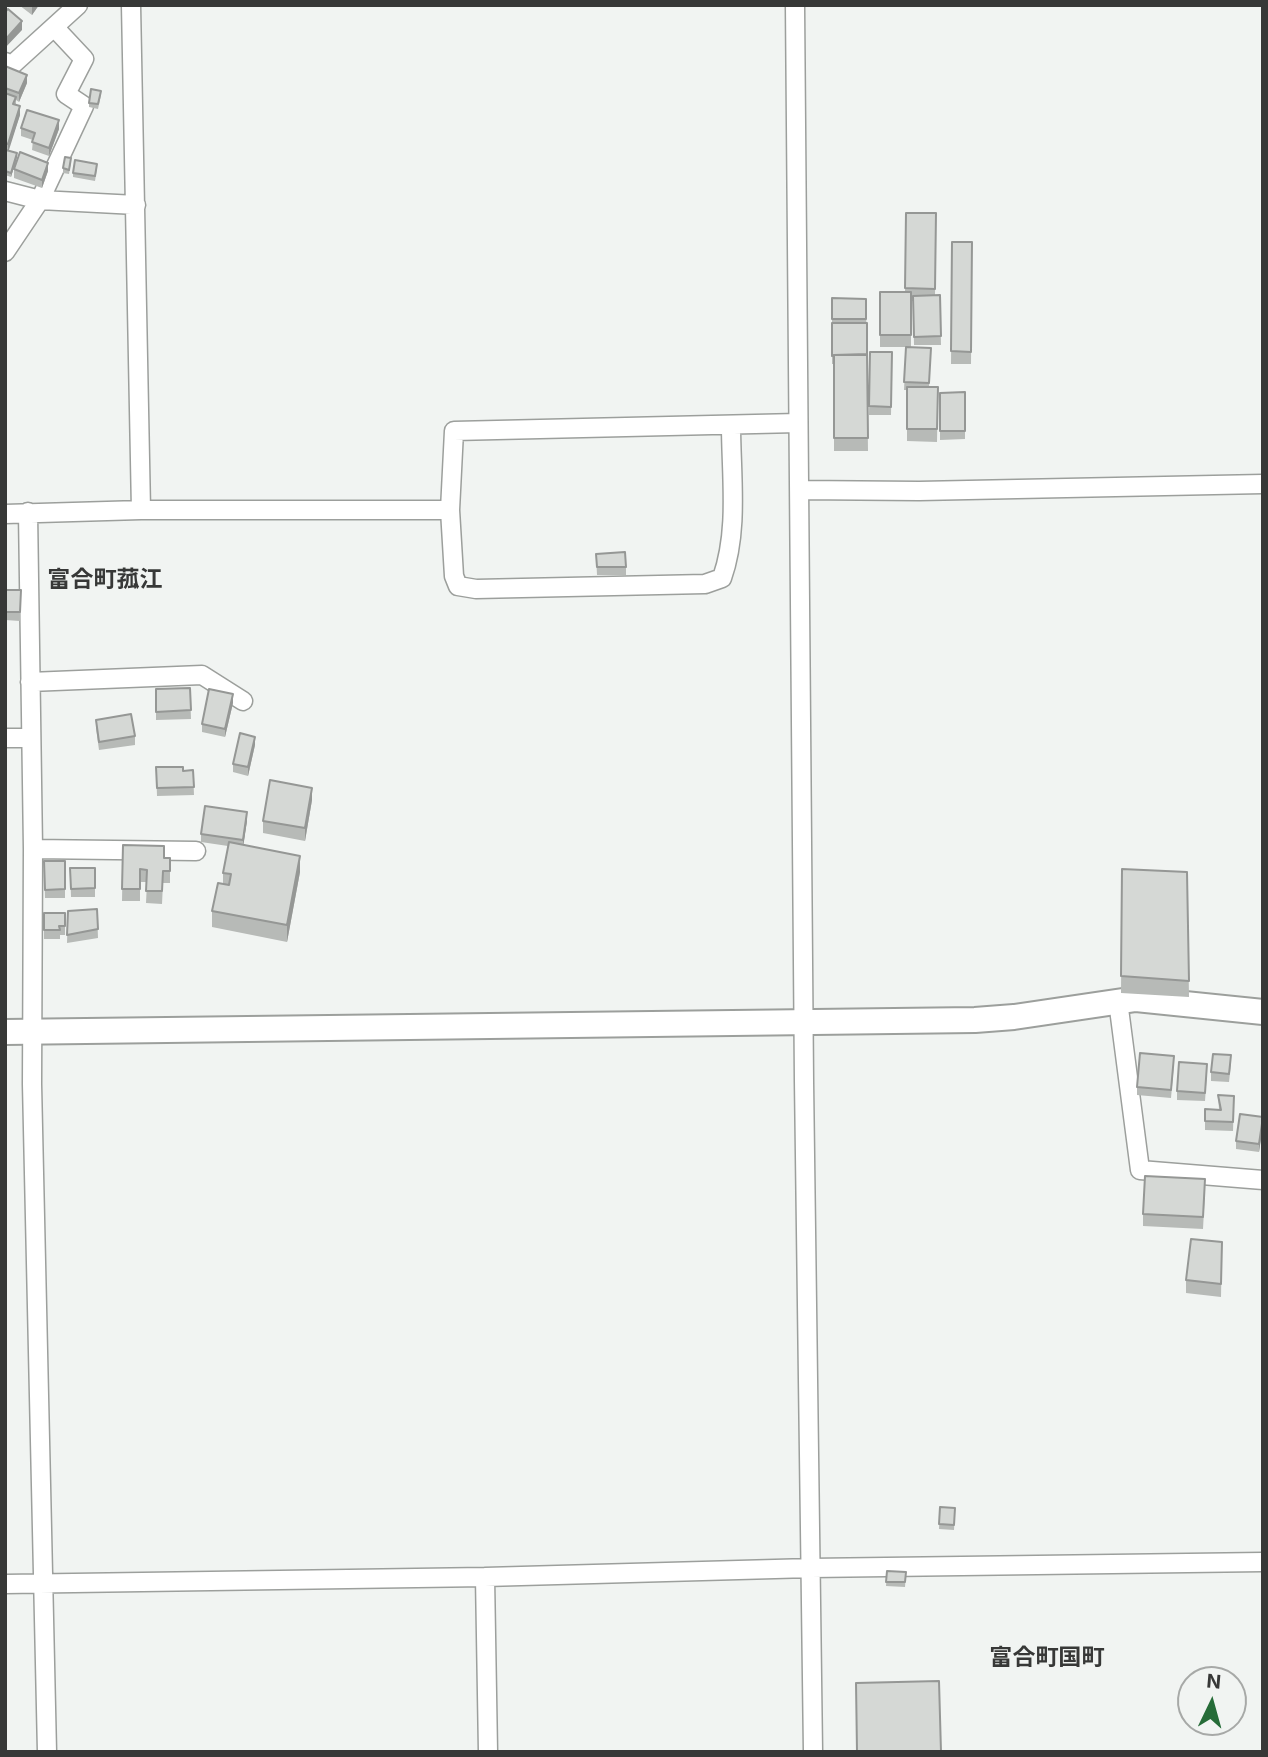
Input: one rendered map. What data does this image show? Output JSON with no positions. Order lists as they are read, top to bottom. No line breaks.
{"districts":["富合町菰江","富合町国町"],"north":"top"}
